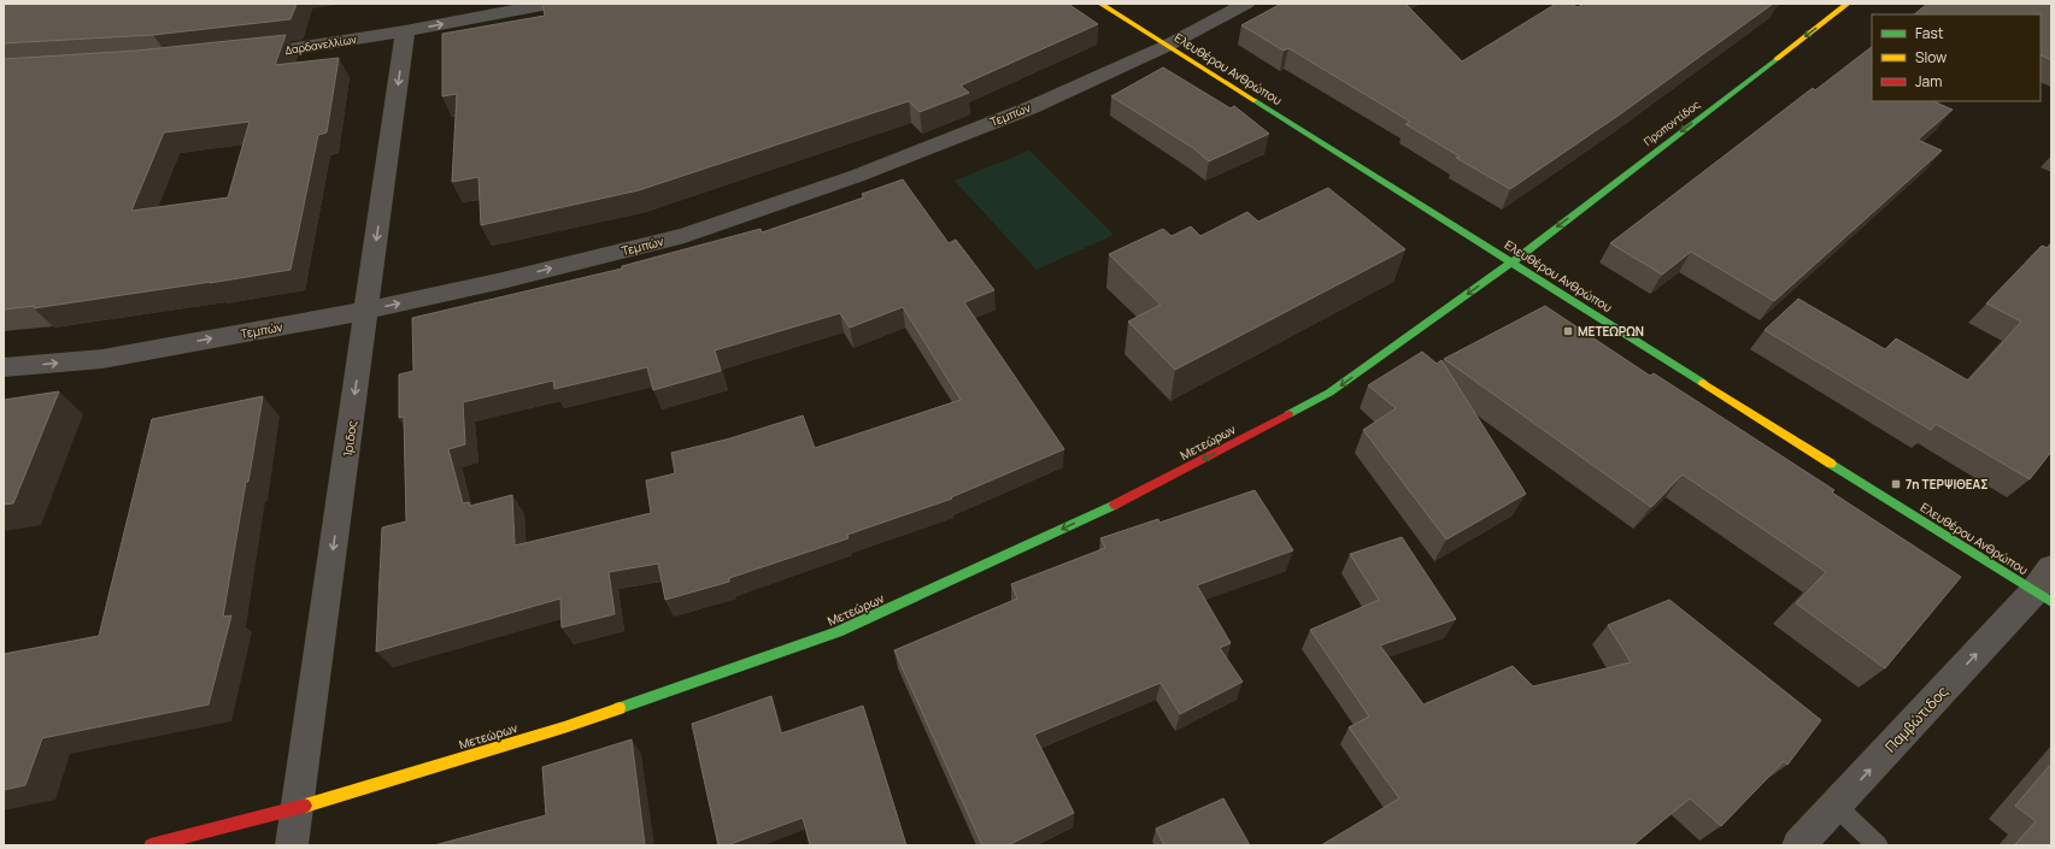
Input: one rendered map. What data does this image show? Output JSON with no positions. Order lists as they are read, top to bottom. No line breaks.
{"streets":{"street":["Δαρδανελλίων","Ελευθέρου Ανθρώπου","Τεμπών","Προποντίδος","Ίριδος","Μετεώρων","Παμβώτιδος"]},"crossings":[["Δαρδανελλίων","Ίριδος"],["Ελευθέρου Ανθρώπου","Τεμπών"],["Ελευθέρου Ανθρώπου","Προποντίδος"],["Ελευθέρου Ανθρώπου","Μετεώρων"],["Ελευθέρου Ανθρώπου","Παμβώτιδος"],["Τεμπών","Ίριδος"],["Προποντίδος","Μετεώρων"],["Ίριδος","Μετεώρων"]],"one_way":["Δαρδανελλίων","Τεμπών","Προποντίδος","Ίριδος","Μετεώρων","Παμβώτιδος"],"places":{"transit":["ΜΕΤΕΩΡΩΝ","7η ΤΕΡΨΙΘΕΑΣ"]},"legend":["Fast","Slow","Jam"]}
